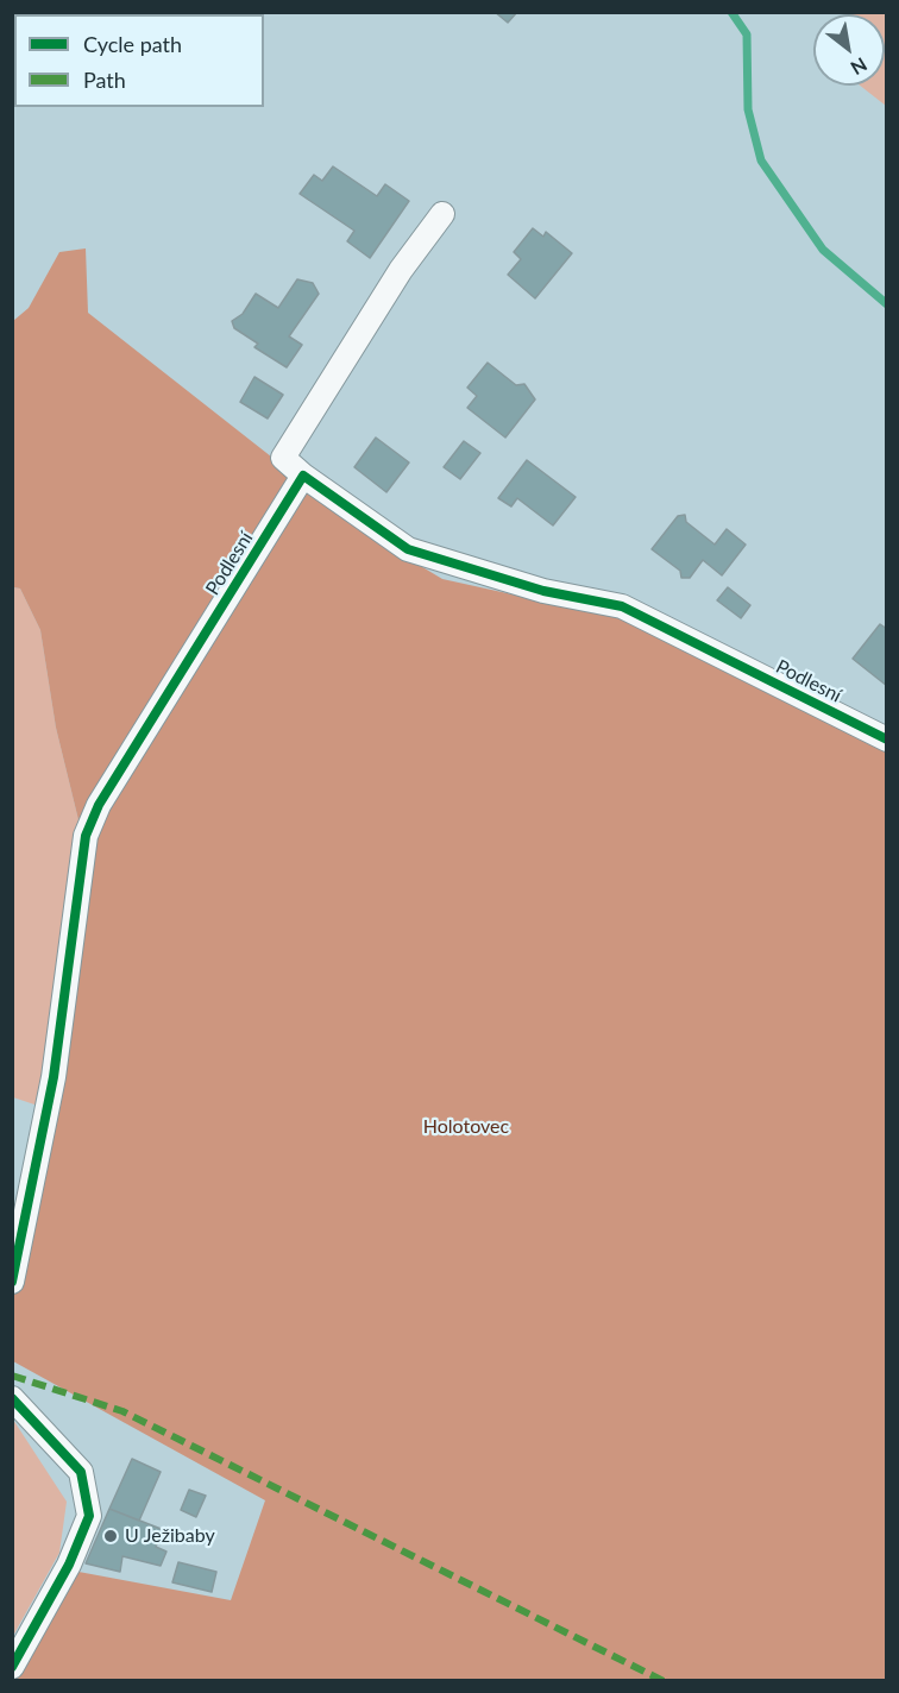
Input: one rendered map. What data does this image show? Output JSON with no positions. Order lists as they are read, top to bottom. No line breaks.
{"streets":{"street":["Podlesní"]},"parks":["Holotovec"],"places":["U Ježibaby"],"legend":["Cycle path","Path"],"north":"bottom right"}
